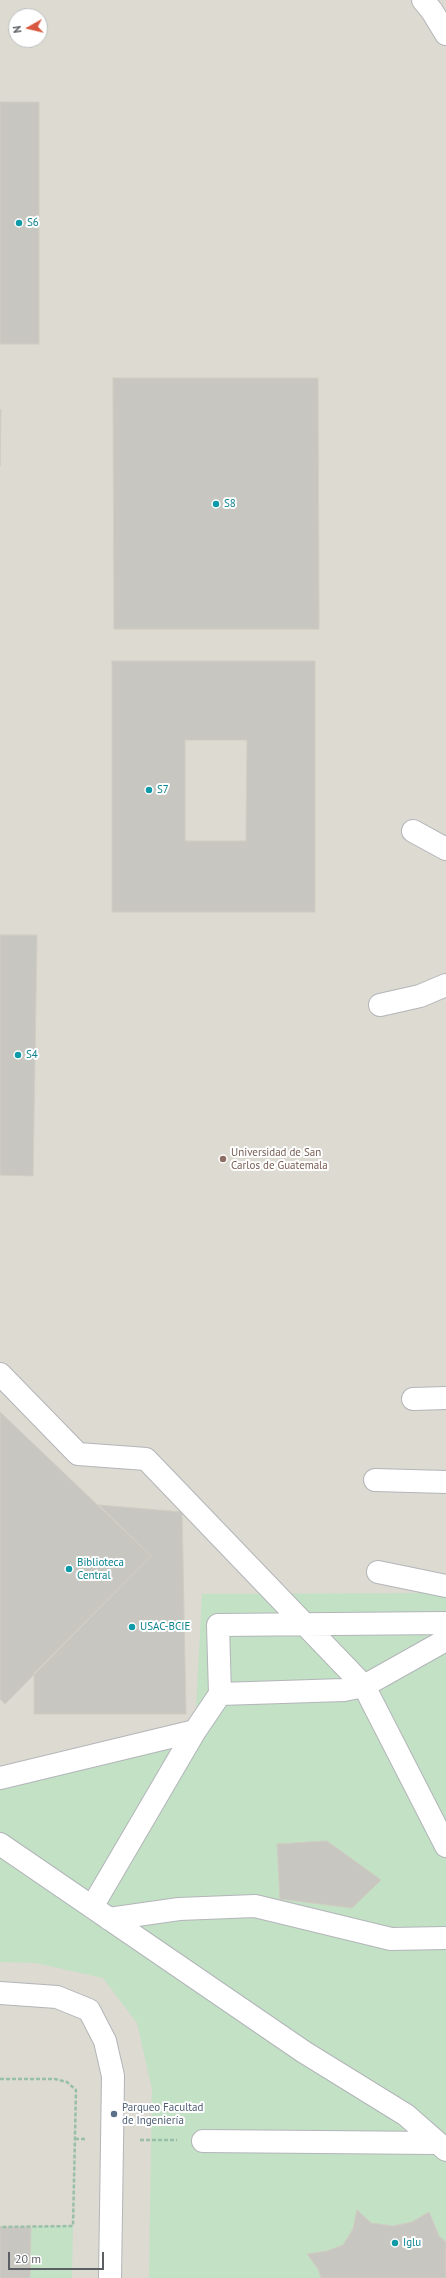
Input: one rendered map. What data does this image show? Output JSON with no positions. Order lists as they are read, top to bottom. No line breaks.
{"places":["S6","S8","S7","S4","Universidad de San Carlos de Guatemala","Biblioteca Central","USAC-BCIE","Parqueo Facultad de Ingeniería","Iglu"],"scale_bar":"20 m","north":"left"}
